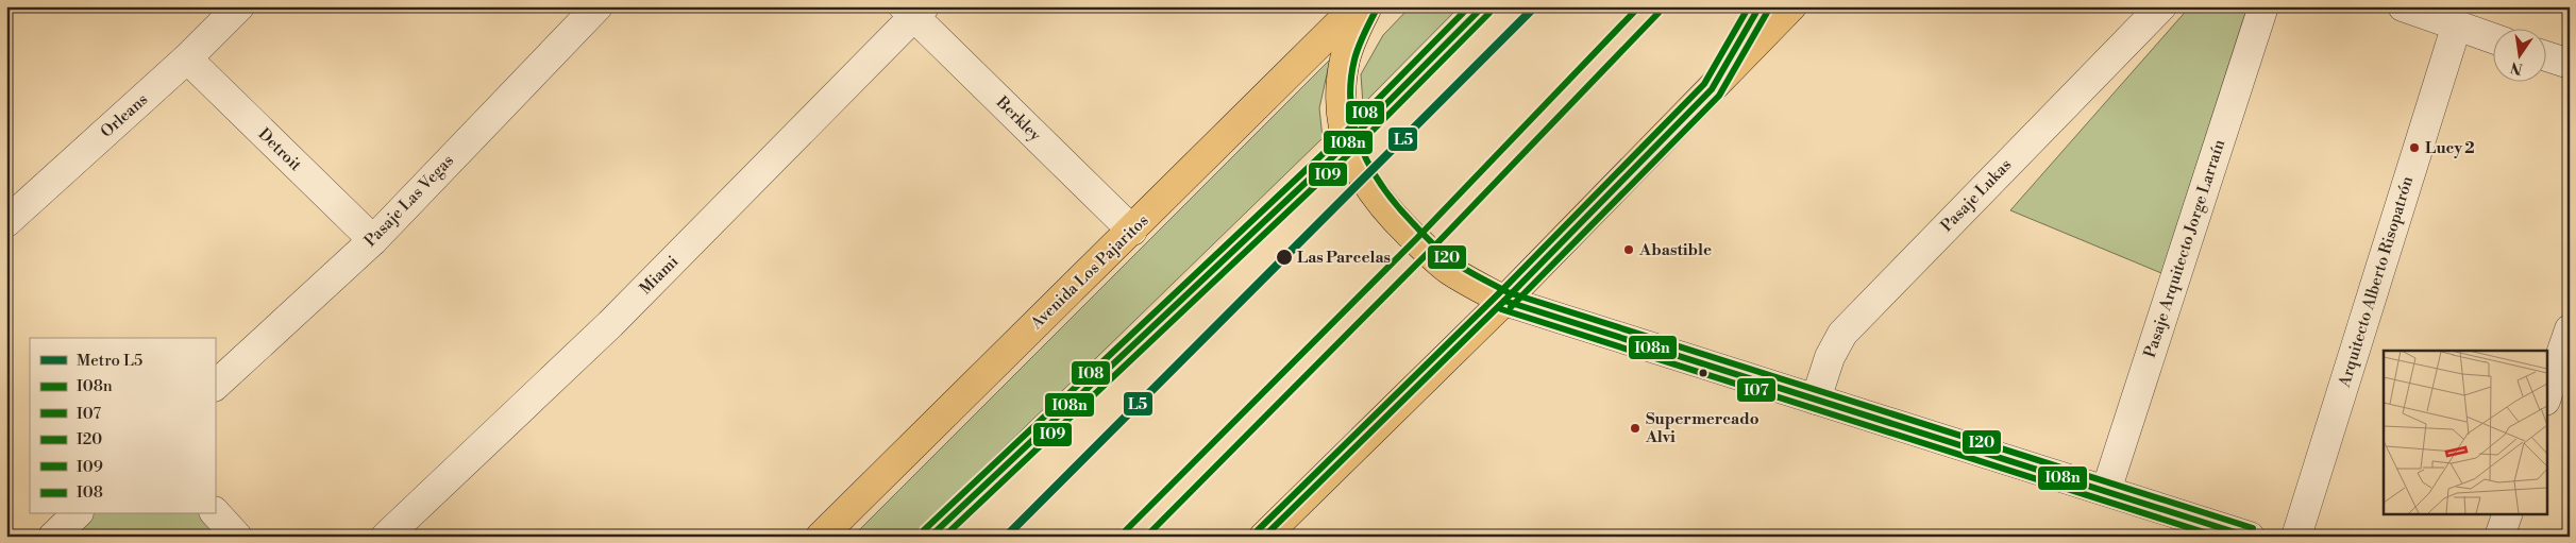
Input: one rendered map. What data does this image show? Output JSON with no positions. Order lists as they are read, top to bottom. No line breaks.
{"streets":{"main road":["Avenida Los Pajaritos"],"street":["Orleans","Berkley","Detroit","Pasaje Lukas","Pasaje Las Vegas","Pasaje Arquitecto Jorge Larraín","Miami","Arquitecto Alberto Risopatrón"]},"crossings":[["Orleans","Detroit"],["Berkley","Avenida Los Pajaritos"],["Berkley","Miami"],["Detroit","Pasaje Las Vegas"]],"places":["Lucy 2","Abastible","Las Parcelas","Supermercado Alvi"],"lines":["metro line L5","transit line I08n","transit line I20","transit line I08","transit line I07","transit line I09"],"legend":["Metro L5","I08n","I07","I20","I09","I08"],"north":"bottom"}
